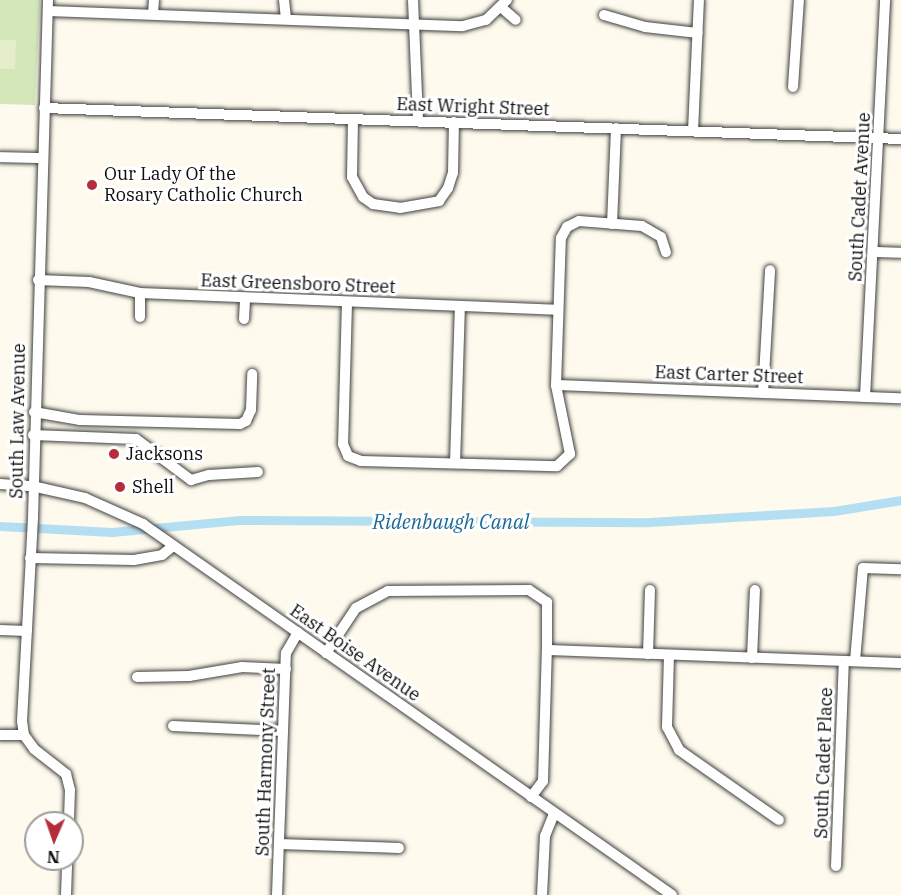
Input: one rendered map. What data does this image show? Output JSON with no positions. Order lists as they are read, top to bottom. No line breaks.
{"streets":{"street":["East Wright Street","South Cadet Avenue","East Greensboro Street","East Carter Street","South Law Avenue","East Boise Avenue","South Harmony Street","South Cadet Place"]},"crossings":[["East Wright Street","South Cadet Avenue"],["East Wright Street","South Law Avenue"],["South Cadet Avenue","East Carter Street"],["East Greensboro Street","South Law Avenue"],["South Law Avenue","East Boise Avenue"],["East Boise Avenue","South Harmony Street"]],"water":["Ridenbaugh Canal"],"places":["Our Lady Of the Rosary Catholic Church","Jacksons","Shell"],"north":"bottom"}
